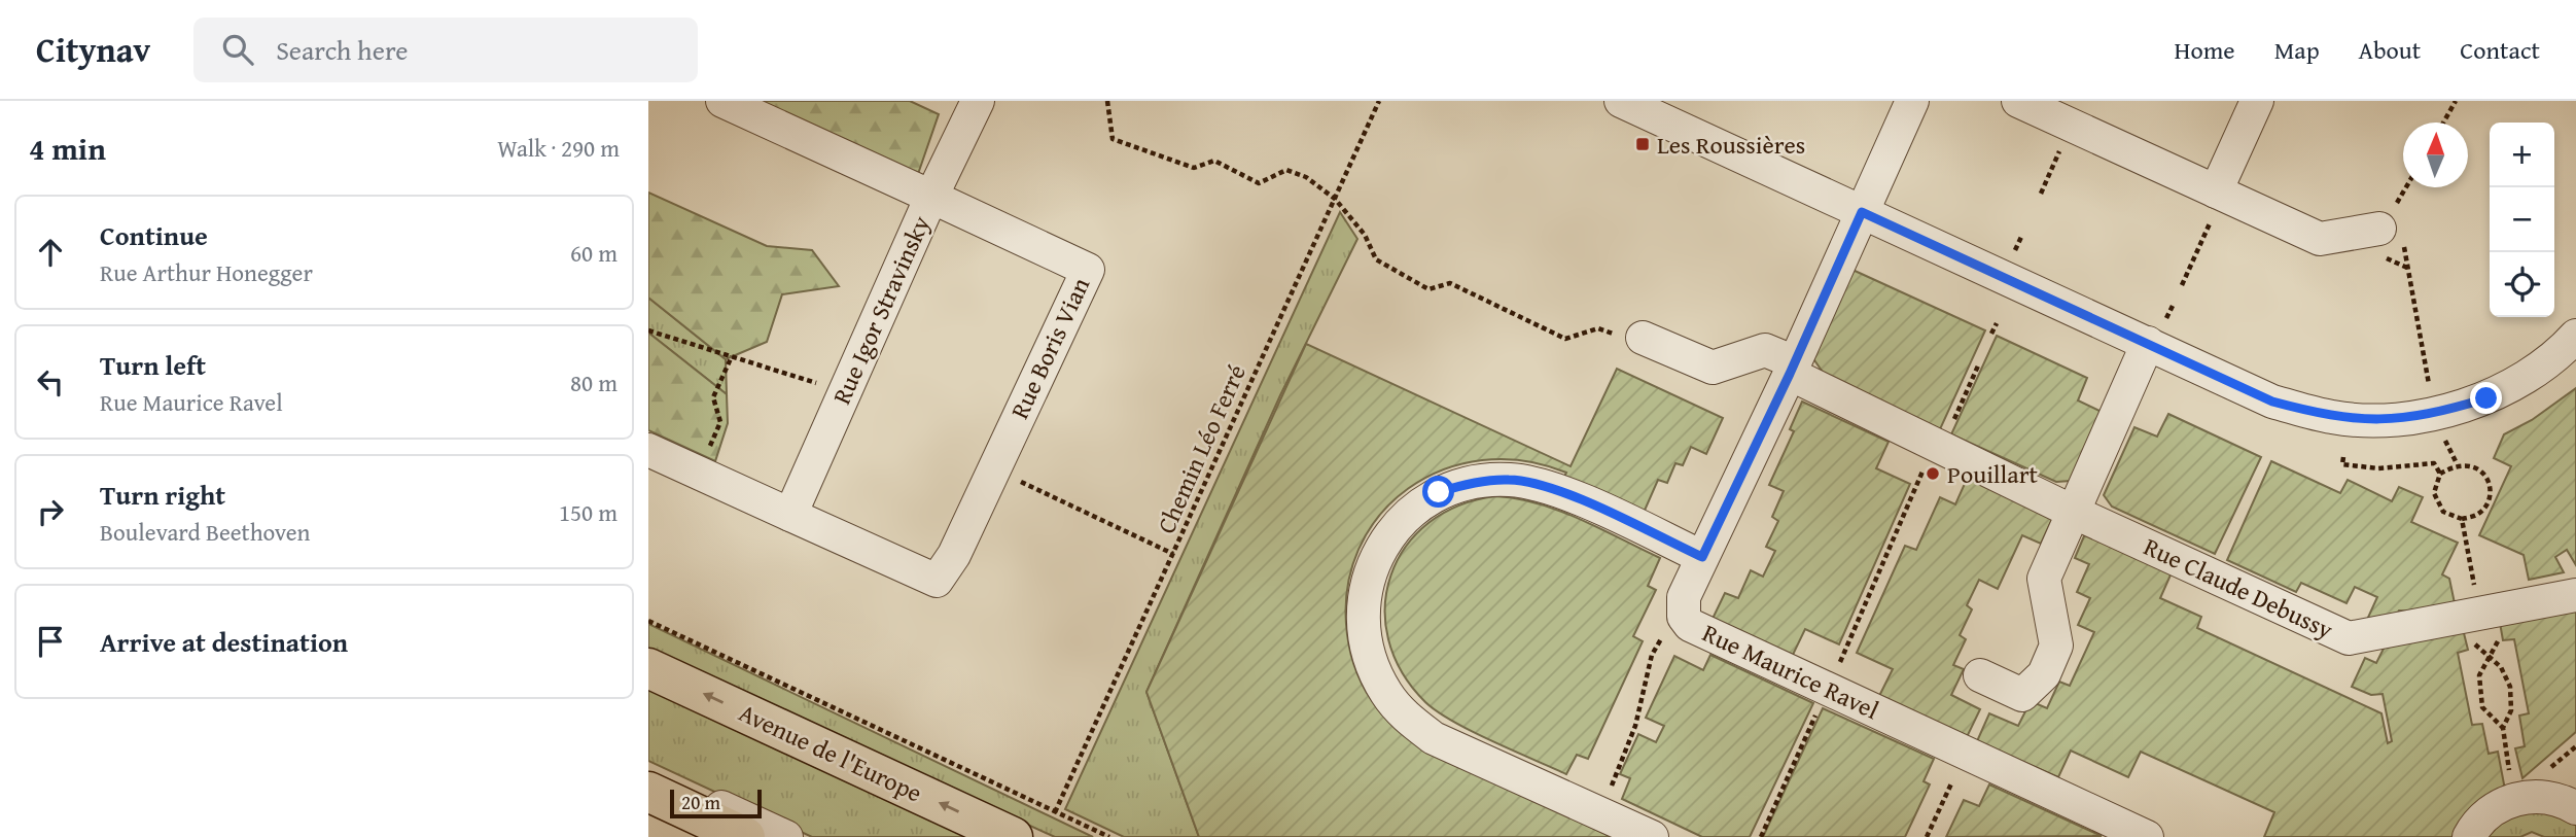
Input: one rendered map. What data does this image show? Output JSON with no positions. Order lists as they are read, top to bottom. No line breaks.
{"streets":{"main road":["Avenue de l'Europe"],"street":["Rue Igor Stravinsky","Rue Boris Vian","Rue Claude Debussy","Rue Maurice Ravel"],"path":["Chemin Léo Ferré"]},"crossings":[["Rue Igor Stravinsky","Rue Boris Vian"],["Rue Claude Debussy","Rue Maurice Ravel"]],"one_way":["Avenue de l'Europe"],"places":{"transit":["Les Roussières"],"other":["Pouillart"]},"scale_bar":"20 m","north":"top","page":{"header":"Citynav","search":"Search here","nav":["Home","Map","About","Contact"],"heading":["4 min","Walk · 290 m"],"map_buttons":["+","−"],"list":[["Continue","Rue Arthur Honegger","60 m"],["Turn left","Rue Maurice Ravel","80 m"],["Turn right","Boulevard Beethoven","150 m"],"Arrive at destination"],"scale":"20 m"}}
